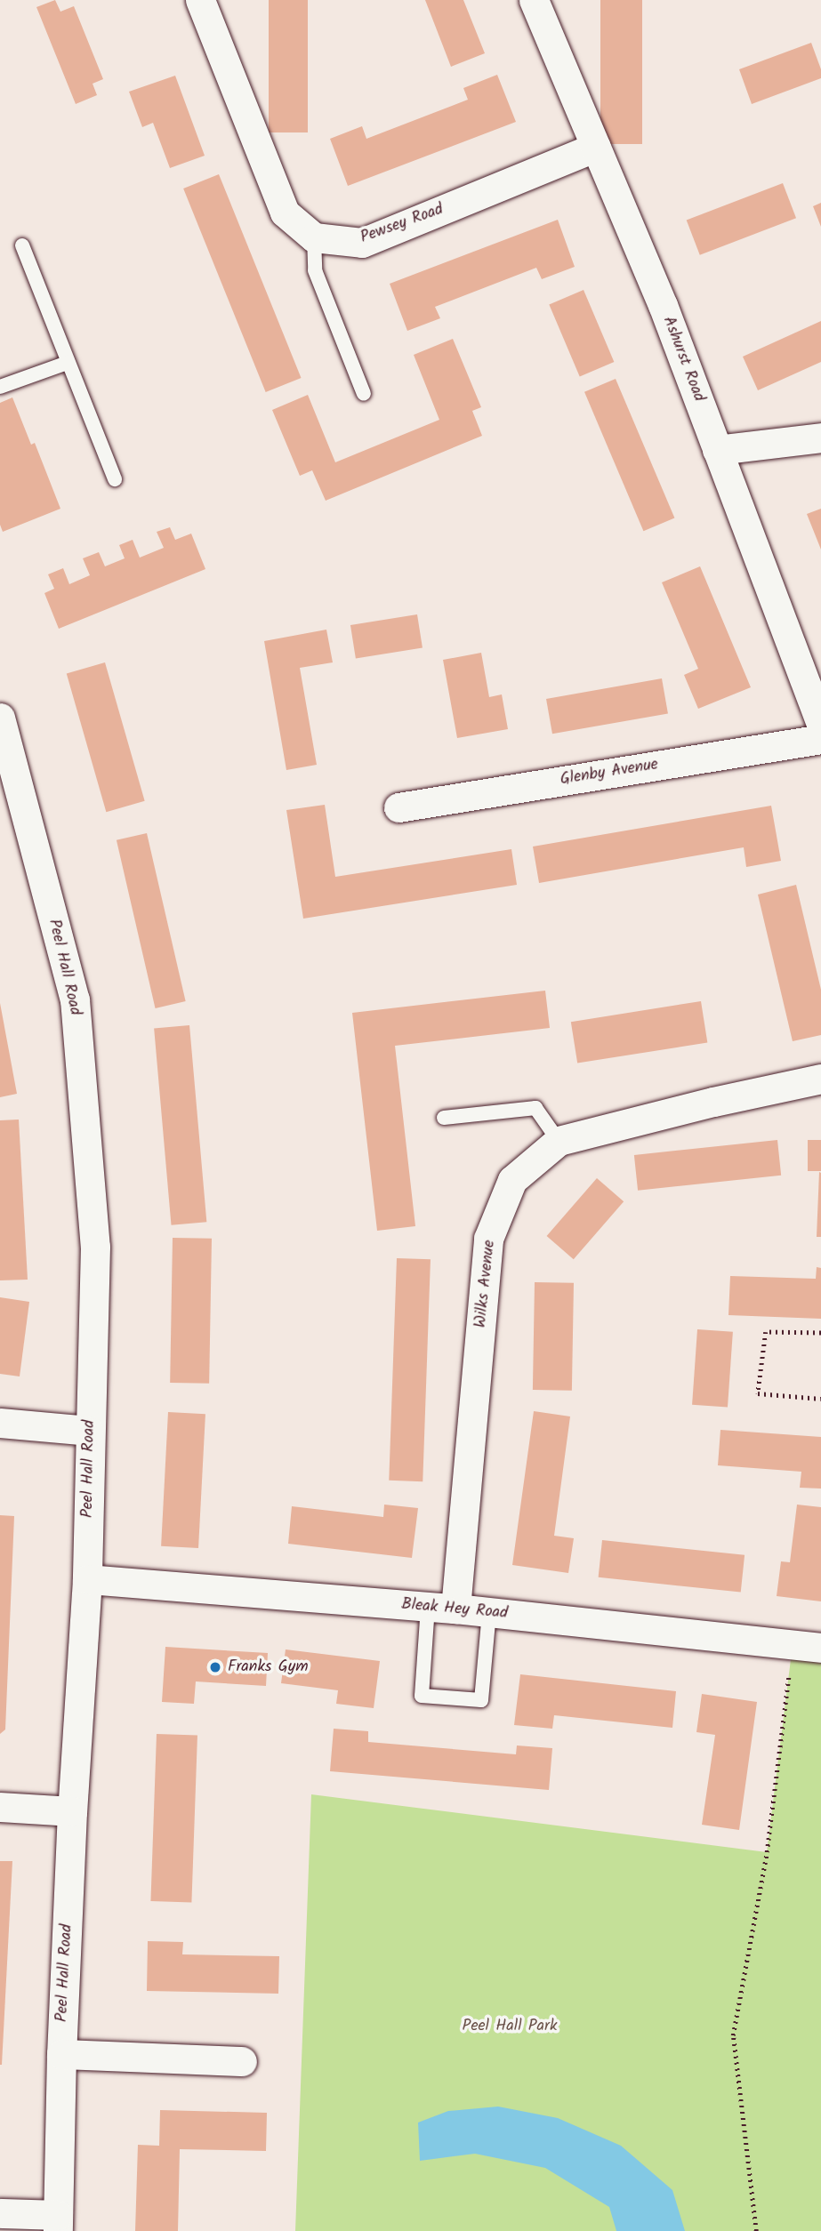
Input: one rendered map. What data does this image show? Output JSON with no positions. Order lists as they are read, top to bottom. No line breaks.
{"streets":{"street":["Pewsey Road","Ashurst Road","Glenby Avenue","Peel Hall Road","Wilks Avenue","Bleak Hey Road"]},"crossings":[["Pewsey Road","Ashurst Road"],["Peel Hall Road","Bleak Hey Road"],["Wilks Avenue","Bleak Hey Road"]],"parks":["Peel Hall Park"],"places":["Franks Gym"]}
